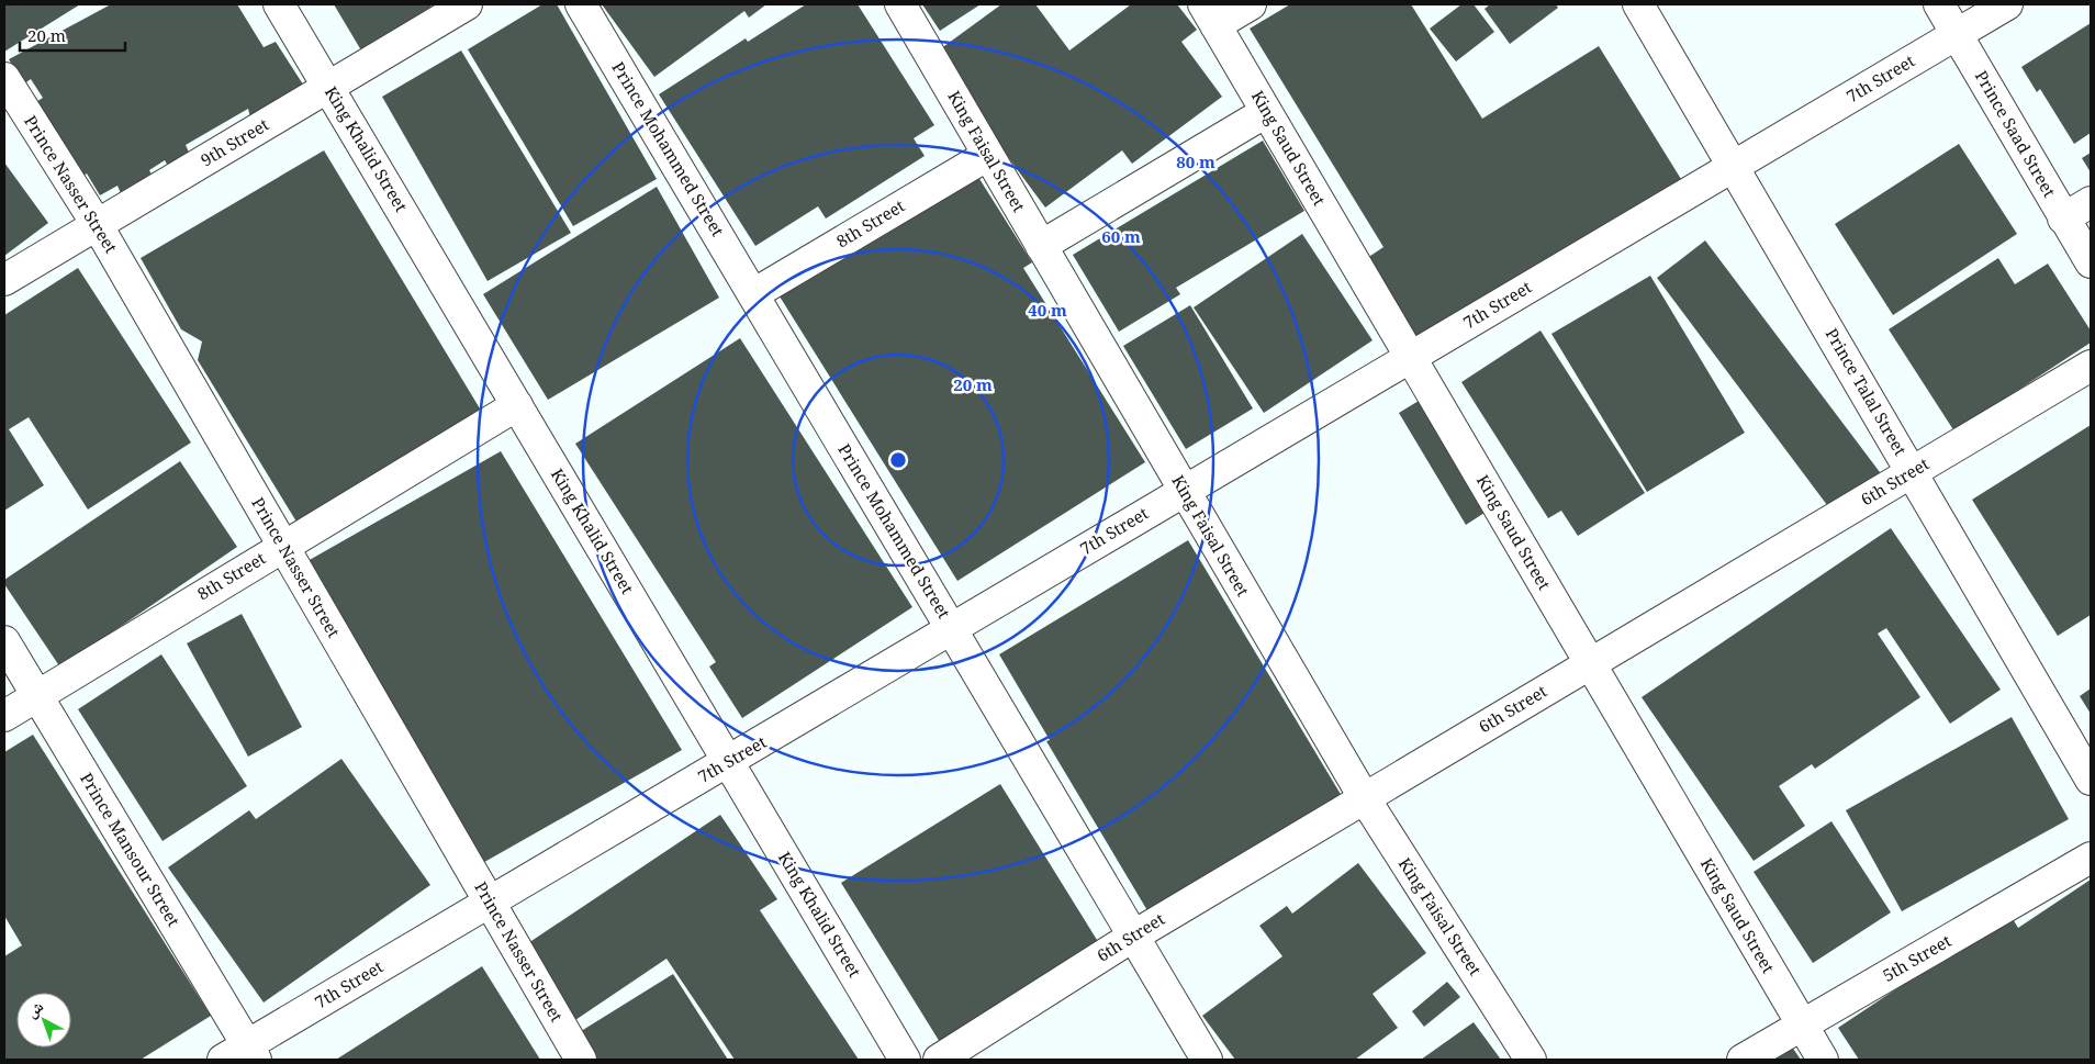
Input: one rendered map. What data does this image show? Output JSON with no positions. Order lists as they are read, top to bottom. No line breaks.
{"streets":{"street":["7th Street","Prince Saad Street","9th Street","King Saud Street","King Khalid Street","Prince Mohammed Street","King Faisal Street","Prince Nasser Street","8th Street","Prince Talal Street","6th Street","Prince Mansour Street","5th Street"]},"crossings":[["7th Street","Prince Saad Street"],["7th Street","King Saud Street"],["7th Street","King Khalid Street"],["7th Street","Prince Mohammed Street"],["7th Street","King Faisal Street"],["7th Street","Prince Nasser Street"],["7th Street","Prince Talal Street"],["7th Street","Prince Mansour Street"],["9th Street","King Khalid Street"],["9th Street","Prince Nasser Street"],["King Saud Street","6th Street"],["King Saud Street","5th Street"],["King Khalid Street","8th Street"],["Prince Mohammed Street","8th Street"],["Prince Mohammed Street","6th Street"],["King Faisal Street","8th Street"],["King Faisal Street","6th Street"],["Prince Nasser Street","8th Street"],["8th Street","Prince Mansour Street"],["Prince Talal Street","6th Street"]],"scale_bar":"20 m","north":"top left","rings":["80 m","60 m","40 m","20 m"]}
